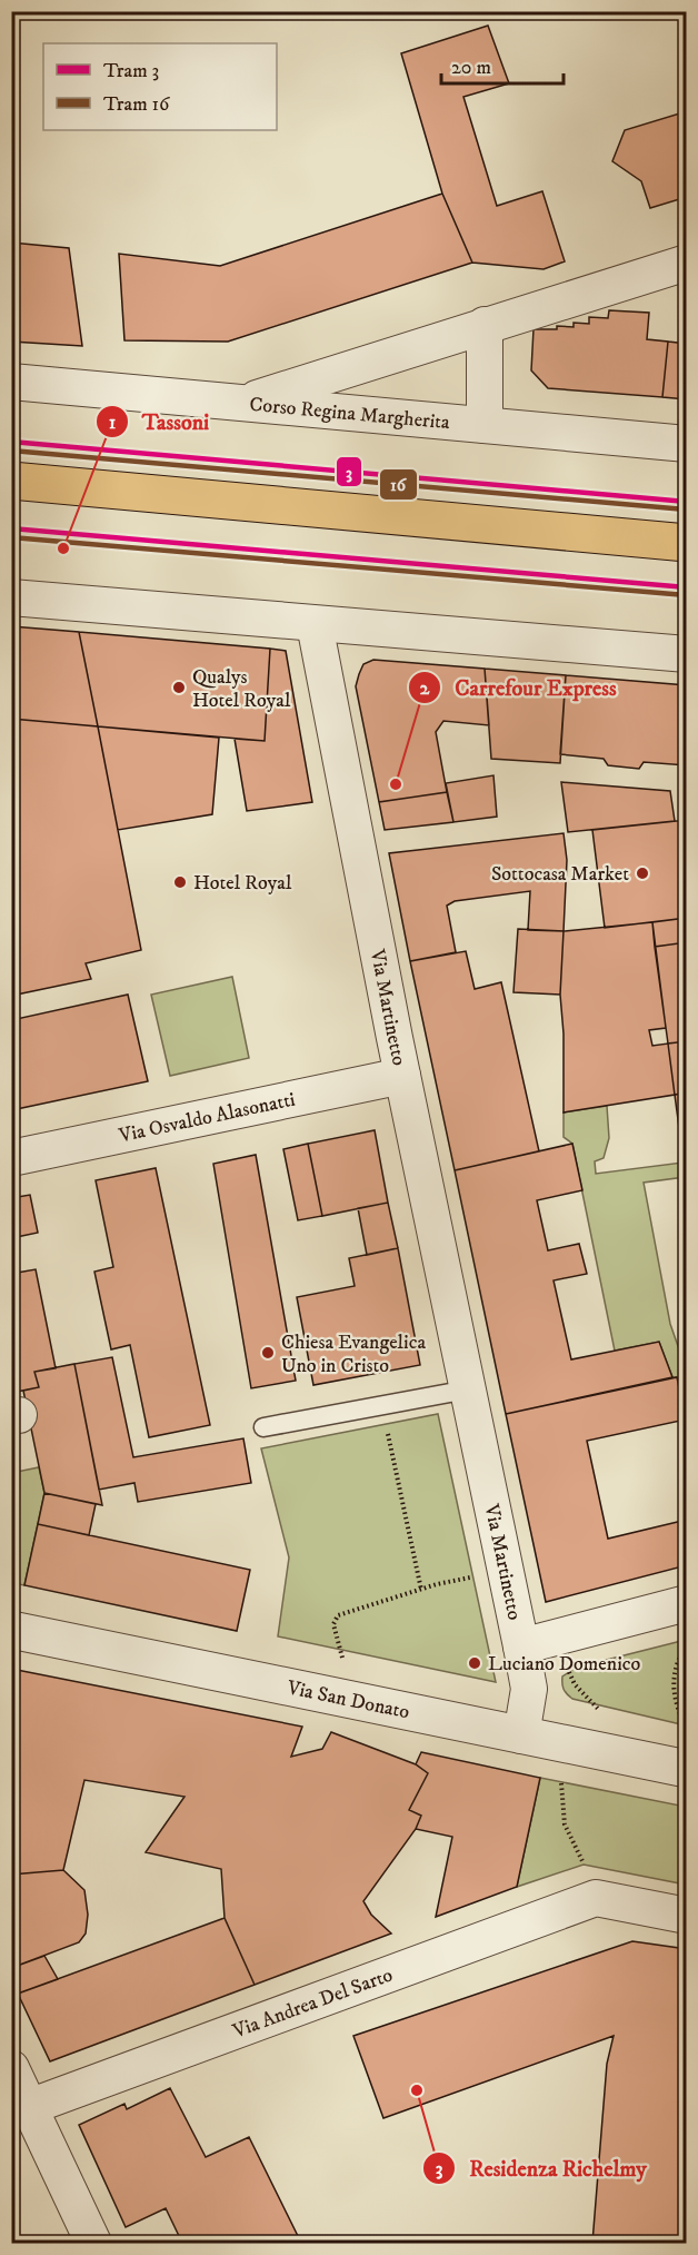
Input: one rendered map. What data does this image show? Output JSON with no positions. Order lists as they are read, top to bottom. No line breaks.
{"streets":{"street":["Corso Regina Margherita","Via Martinetto","Via Osvaldo Alasonatti","Via San Donato","Via Andrea Del Sarto"]},"crossings":[["Via Martinetto","Via Osvaldo Alasonatti"],["Via Martinetto","Via San Donato"]],"places":["Tassoni","Qualys Hotel Royal","Carrefour Express","Sottocasa Market","Hotel Royal","Chiesa Evangelica Uno in Cristo","Luciano Domenico","Residenza Richelmy"],"lines":["tram line 3","tram line 16"],"legend":["Tram 3","Tram 16"],"scale_bar":"20 m"}
